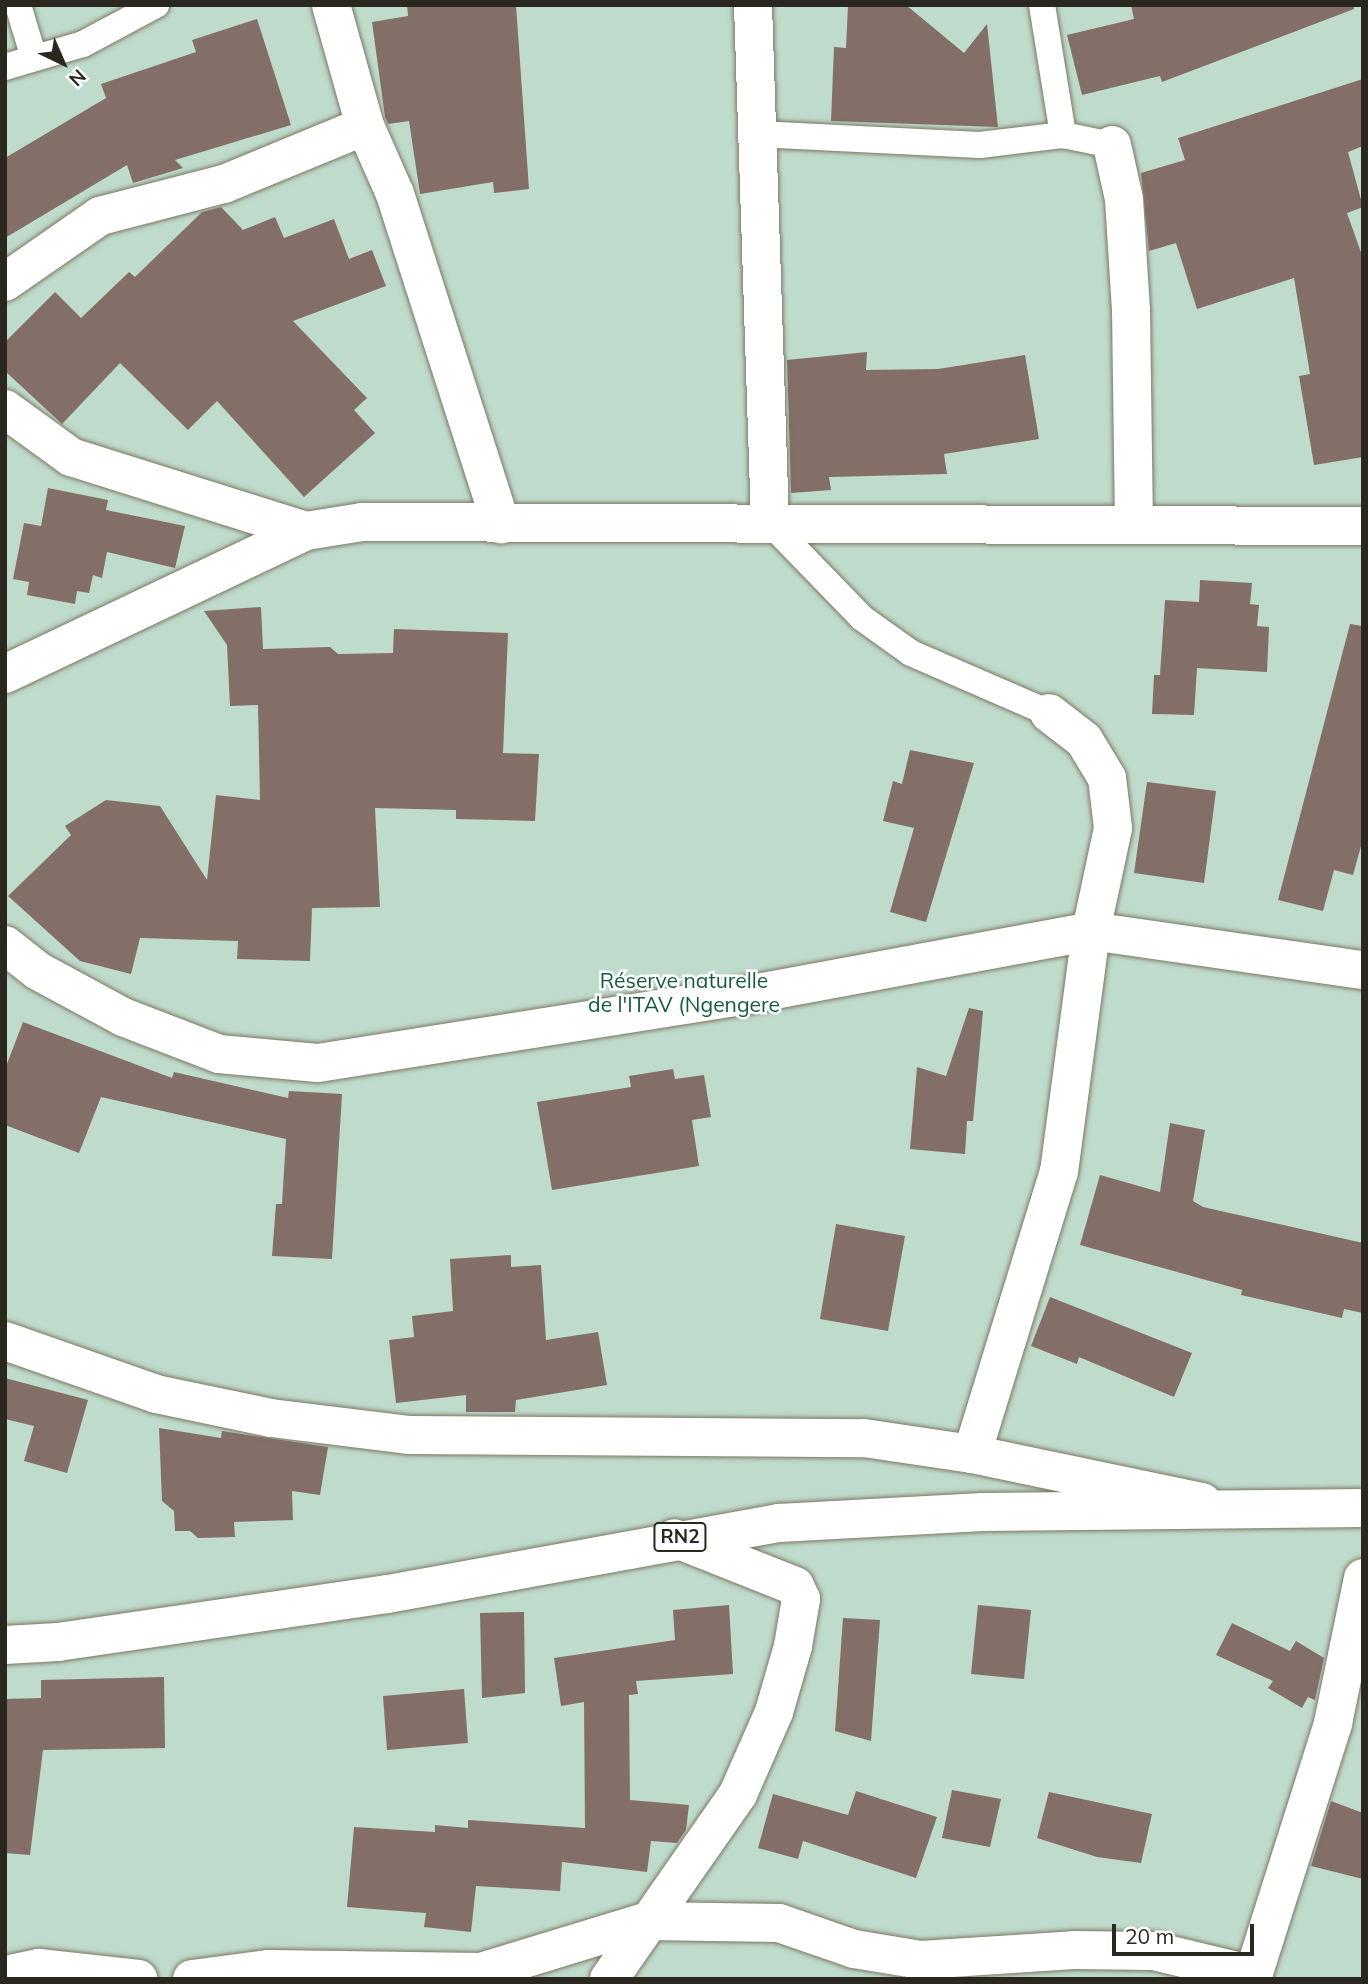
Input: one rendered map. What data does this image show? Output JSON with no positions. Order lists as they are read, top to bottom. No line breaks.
{"streets":{"main road":["RN2"]},"parks":["Réserve naturelle de l'ITAV (Ngengere"],"scale_bar":"20 m","north":"bottom right"}
